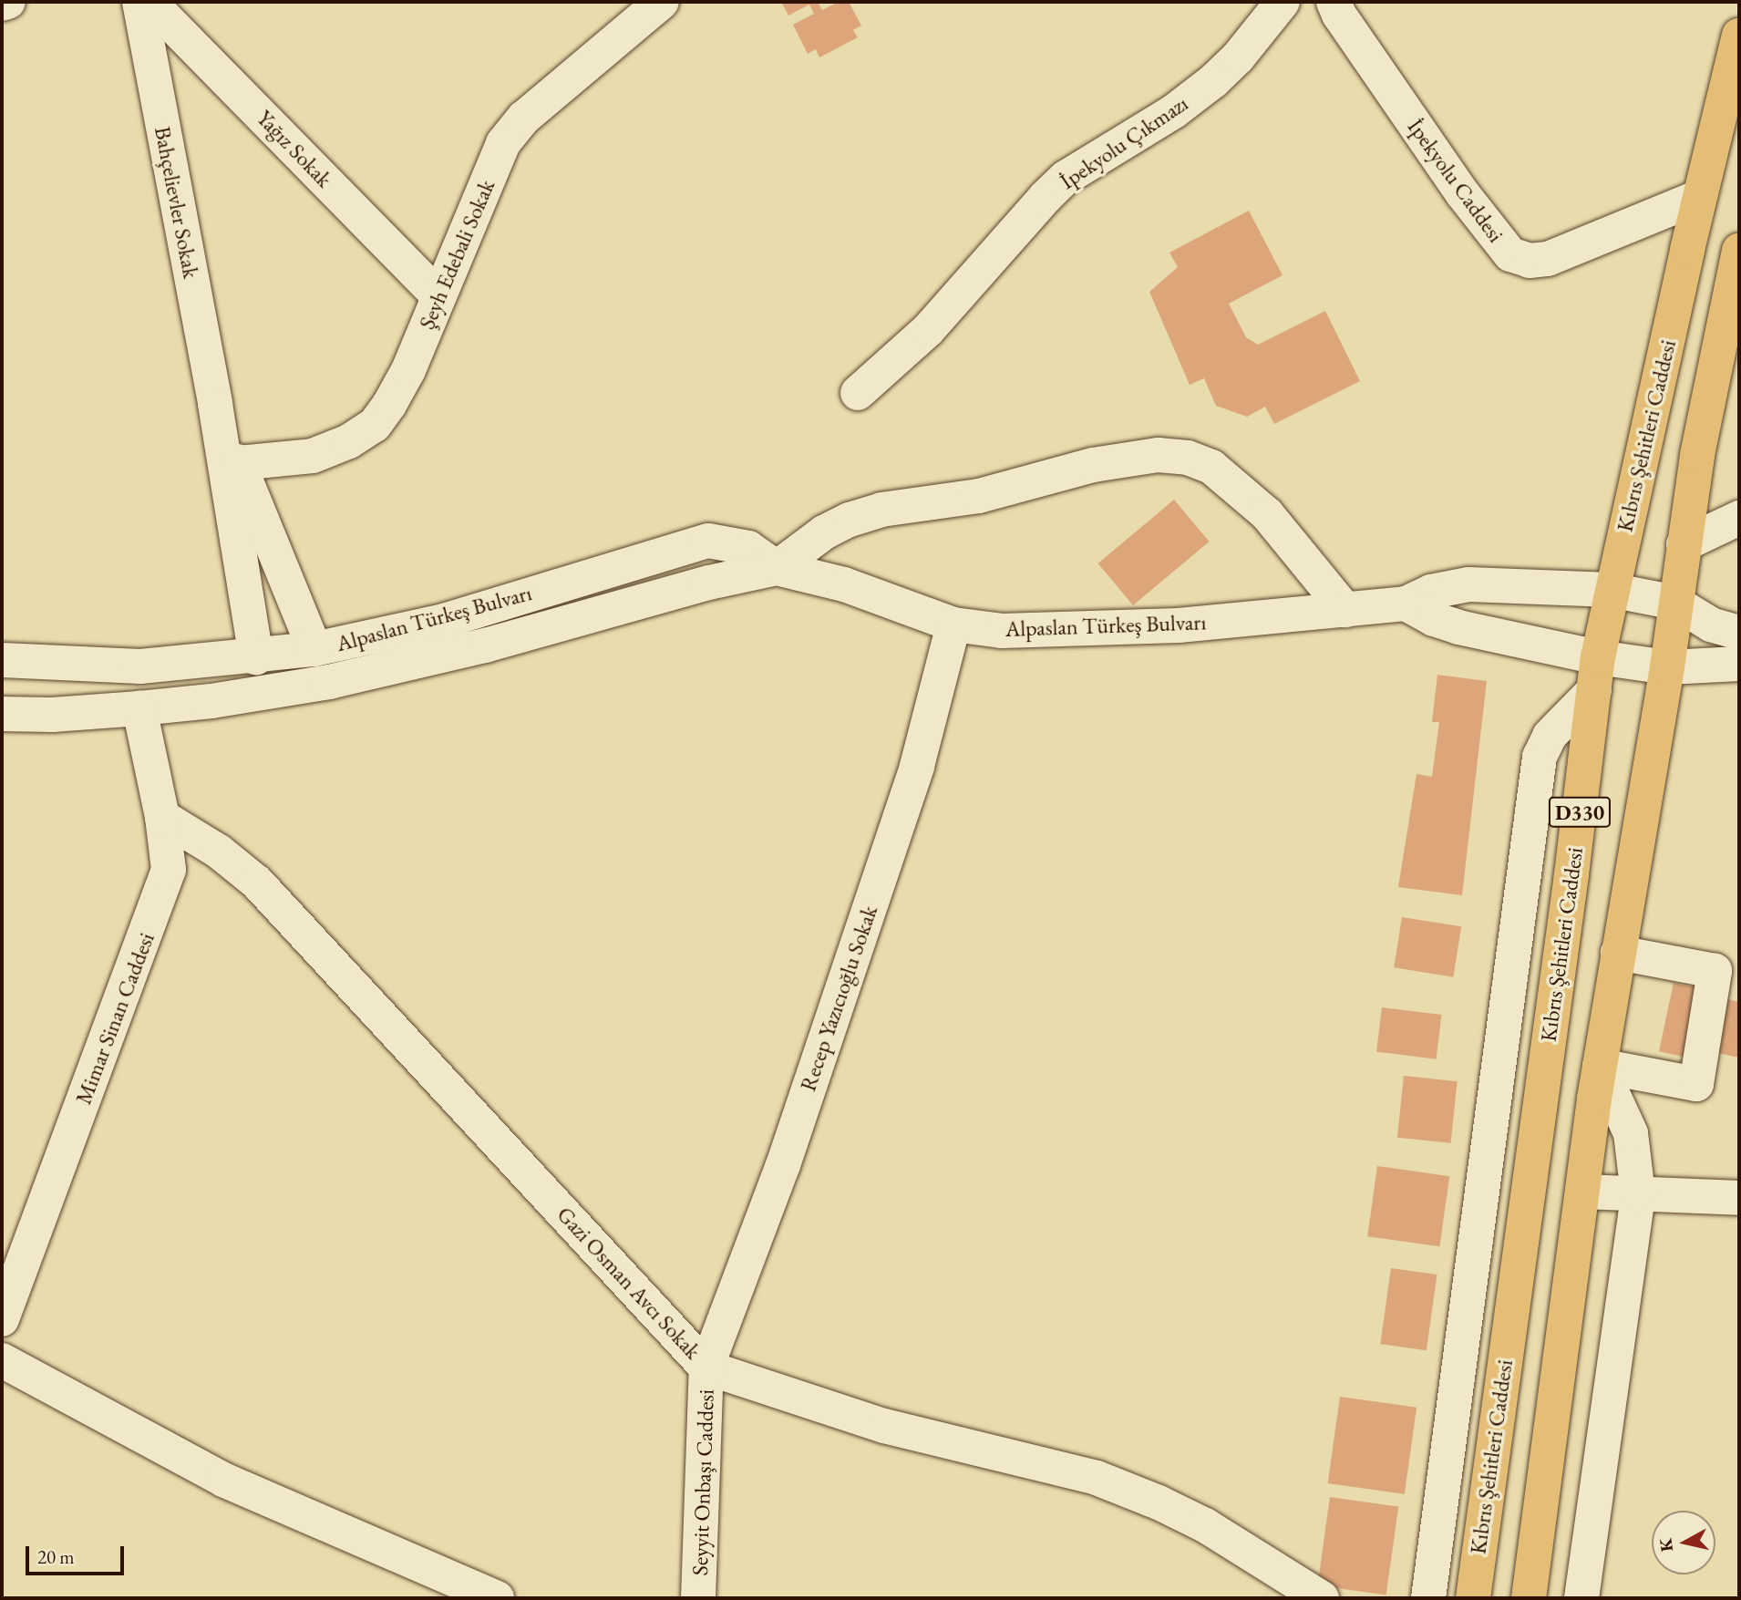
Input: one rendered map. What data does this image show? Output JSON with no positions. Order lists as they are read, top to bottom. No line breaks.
{"streets":{"highway":["Kıbrıs Şehitleri Caddesi","D330"],"street":["İpekyolu Çıkmazı","Yağız Sokak","İpekyolu Caddesi","Bahçelievler Sokak","Şeyh Edebali Sokak","Alpaslan Türkeş Bulvarı","Recep Yazıcıoğlu Sokak","Mimar Sinan Caddesi","Gazi Osman Avcı Sokak","Seyyit Onbaşı Caddesi"]},"crossings":[["Yağız Sokak","Şeyh Edebali Sokak"],["İpekyolu Caddesi","Kıbrıs Şehitleri Caddesi"],["Kıbrıs Şehitleri Caddesi","Alpaslan Türkeş Bulvarı"],["Alpaslan Türkeş Bulvarı","D330"],["Alpaslan Türkeş Bulvarı","Recep Yazıcıoğlu Sokak"],["Alpaslan Türkeş Bulvarı","Mimar Sinan Caddesi"],["Recep Yazıcıoğlu Sokak","Gazi Osman Avcı Sokak"],["Recep Yazıcıoğlu Sokak","Seyyit Onbaşı Caddesi"],["Mimar Sinan Caddesi","Gazi Osman Avcı Sokak"],["Gazi Osman Avcı Sokak","Seyyit Onbaşı Caddesi"]],"scale_bar":"20 m","north":"left"}
